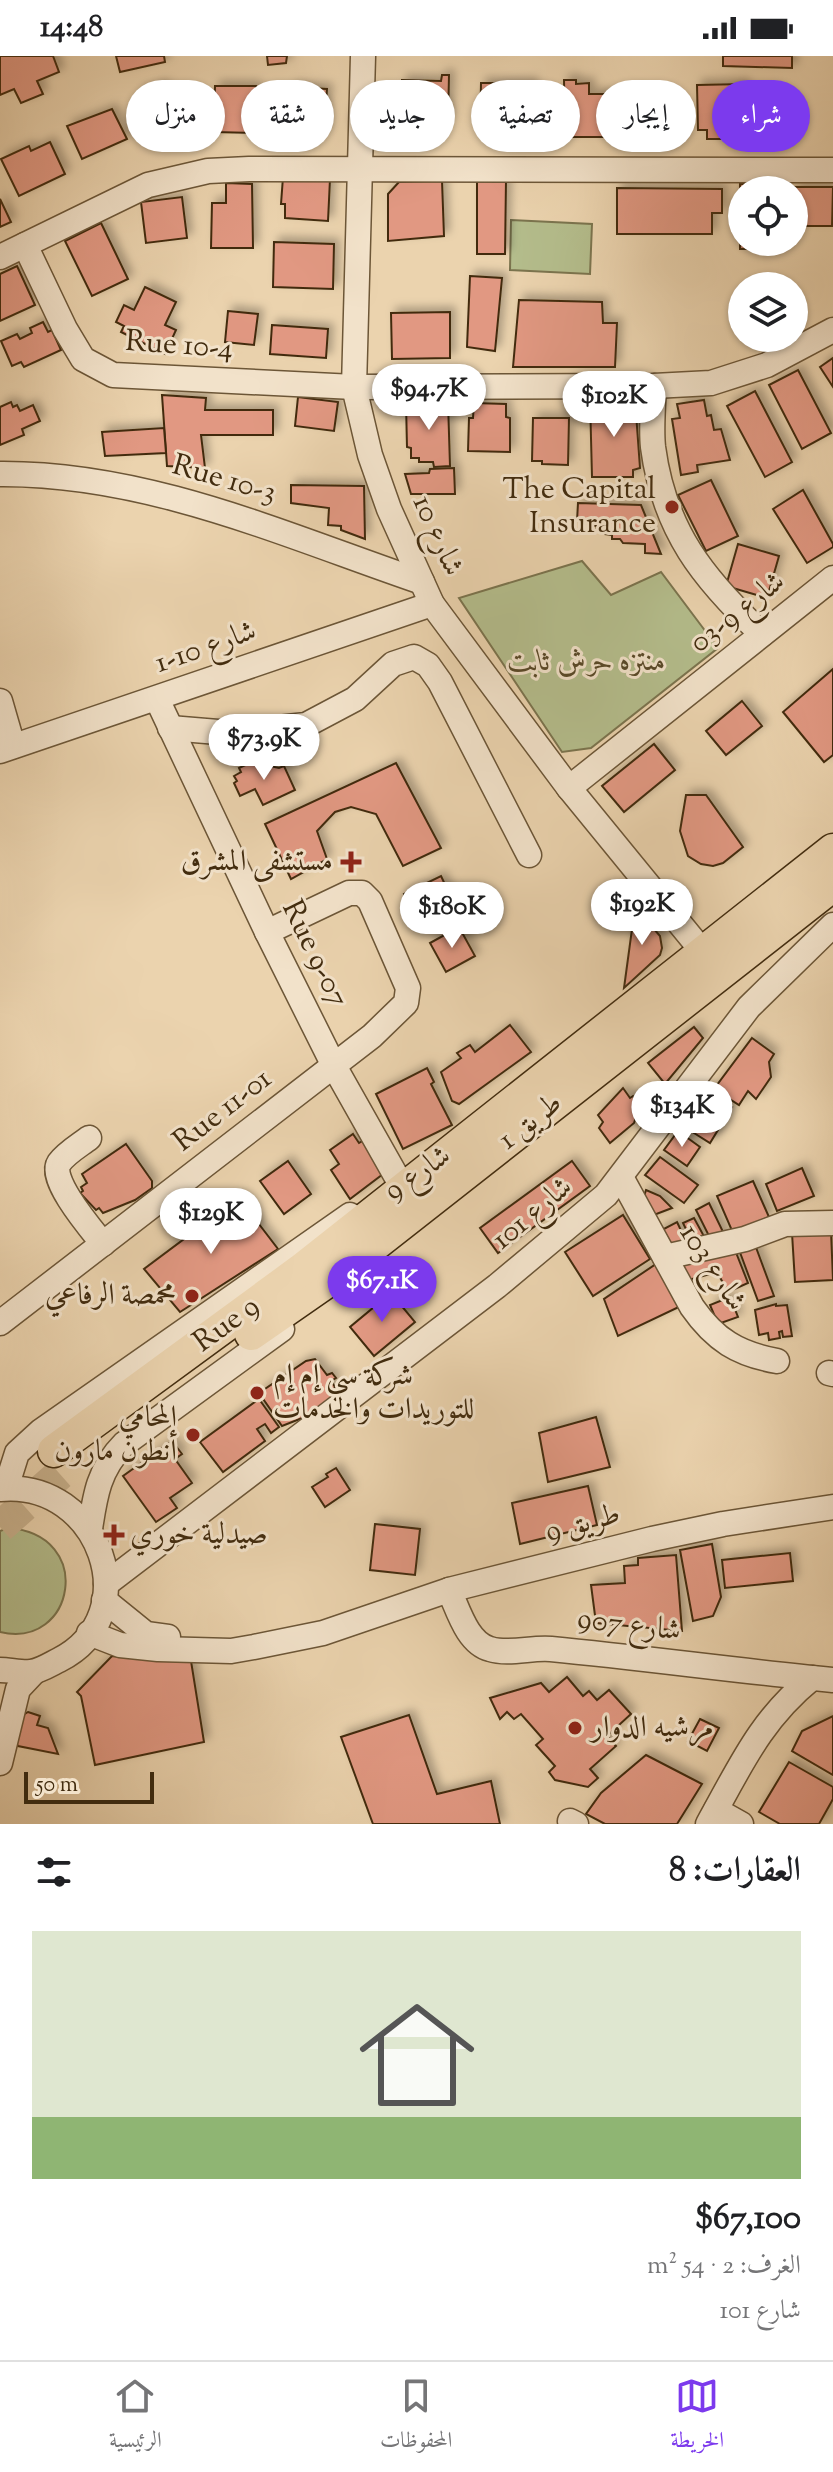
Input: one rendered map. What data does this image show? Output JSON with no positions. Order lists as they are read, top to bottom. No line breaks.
{"streets":{"main road":["طريق 1","شارع 9","Rue 9"],"street":["Rue 10-4","Rue 10-3","شارع 10","شارع 9-03","شارع 10-1","Rue 9-07","Rue 11-01","شارع 101","شارع 103","طريق 9","شارع 907"]},"crossings":[["Rue 10-4","شارع 10"],["Rue 10-3","شارع 10"],["Rue 10-3","شارع 10-1"],["شارع 10","شارع 9-03"],["شارع 10","شارع 10-1"],["شارع 10","شارع 9"],["شارع 10-1","Rue 9-07"],["Rue 9-07","Rue 11-01"],["Rue 9-07","طريق 1"],["Rue 9-07","شارع 9"],["Rue 9-07","Rue 9"],["طريق 1","شارع 9"],["طريق 1","Rue 9"],["شارع 9","Rue 9"],["شارع 101","شارع 103"],["شارع 101","طريق 9"],["طريق 9","شارع 907"]],"parks":["منتزه حرش ثابت"],"places":{"other":["The Capital Insurance","محمصة الرفاعي","شركة سي إم إم للتوريدات والخدمات","المحامي أنطون مارون","مرشيه الدوار"],"health":["مستشفى المشرق","صيدلية خوري"]},"scale_bar":"50 m","page":{"status":"14:48","chip":["شراء","إيجار","تصفية","جديد","شقة","منزل"],"price":["$94.7K","$102K","$73.9K","$192K","$180K","$134K","$129K","$67.1K"],"scale":"50 m","heading":"العقارات: 8","list":[{"name":"$67,100","note":"الغرف: 2 · 54 m² · شارع 101"}],"tabs":["الخريطة","المحفوظات","الرئيسية"]}}
